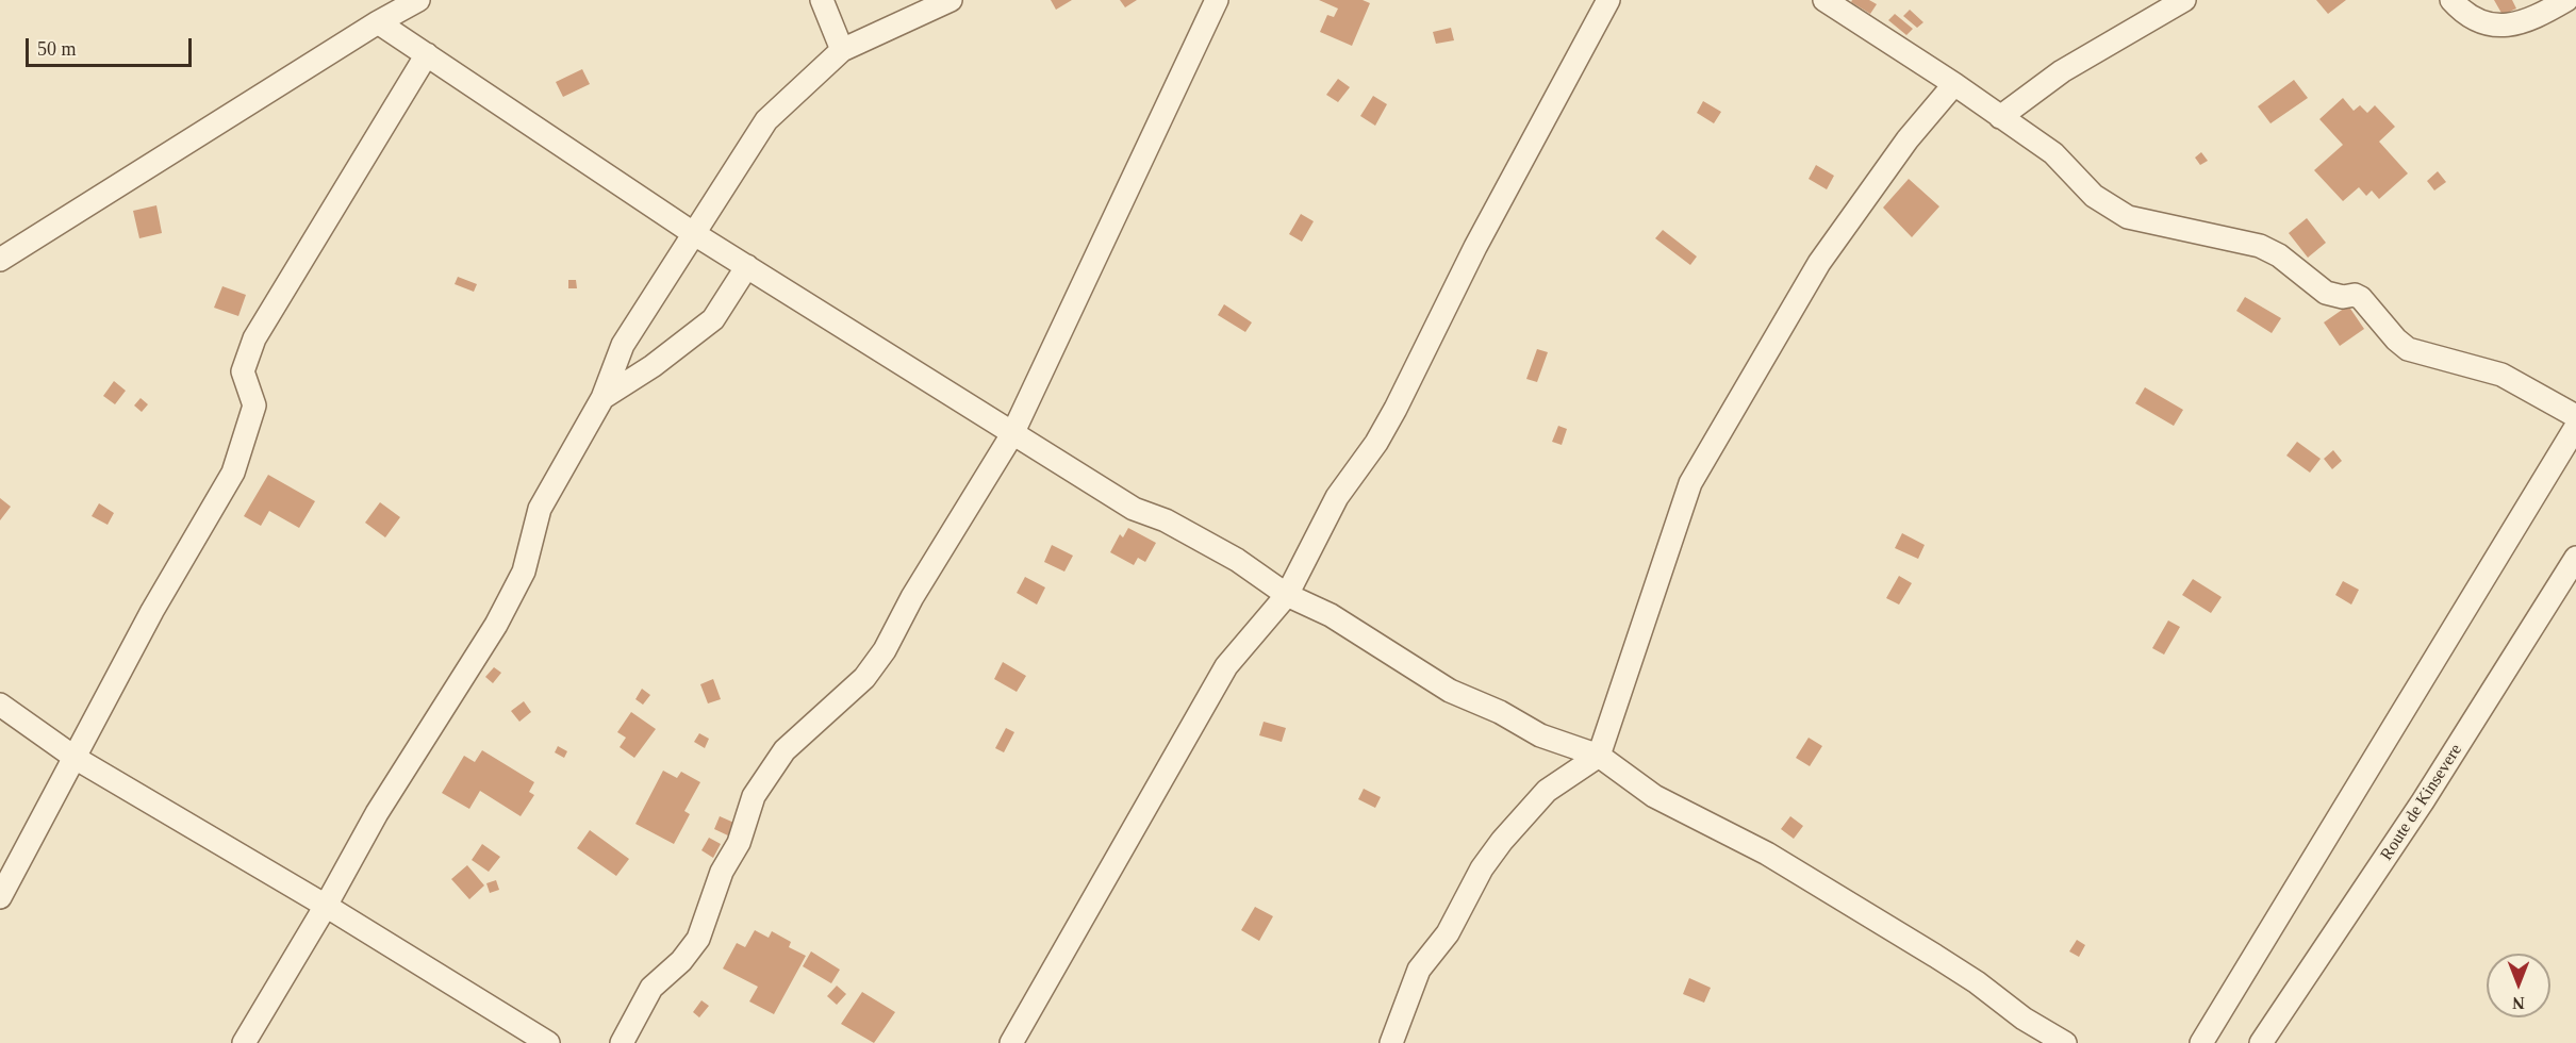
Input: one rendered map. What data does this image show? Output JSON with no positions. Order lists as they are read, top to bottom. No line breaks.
{"streets":{"street":["Route de Kinsevere"]},"scale_bar":"50 m","north":"bottom"}
